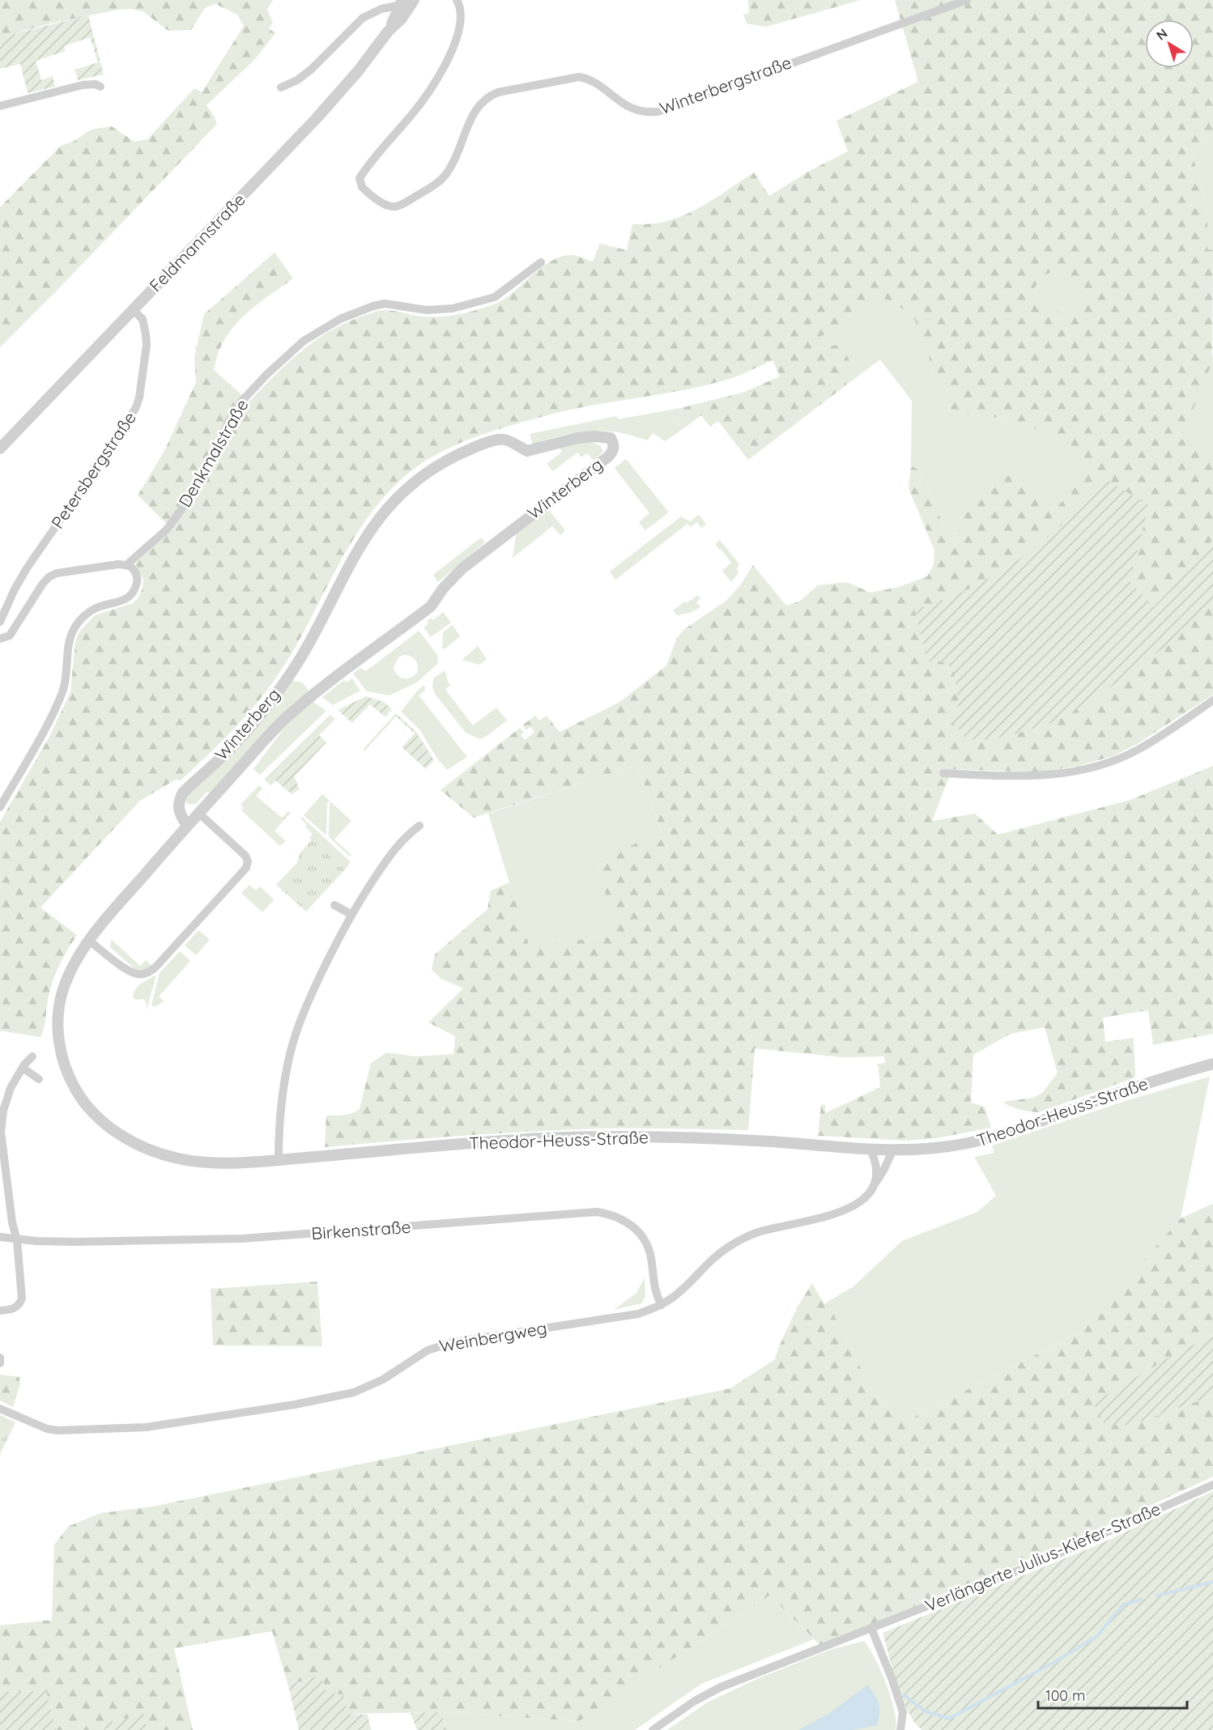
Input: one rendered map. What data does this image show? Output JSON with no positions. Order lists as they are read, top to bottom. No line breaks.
{"streets":{"street":["Winterbergstraße","Feldmannstraße","Denkmalstraße","Petersbergstraße","Winterberg","Theodor-Heuss-Straße","Birkenstraße","Weinbergweg","Verlängerte Julius-Kiefer-Straße"]},"crossings":[["Feldmannstraße","Petersbergstraße"],["Winterberg","Theodor-Heuss-Straße"],["Theodor-Heuss-Straße","Weinbergweg"],["Birkenstraße","Weinbergweg"]],"scale_bar":"100 m","north":"top left"}
